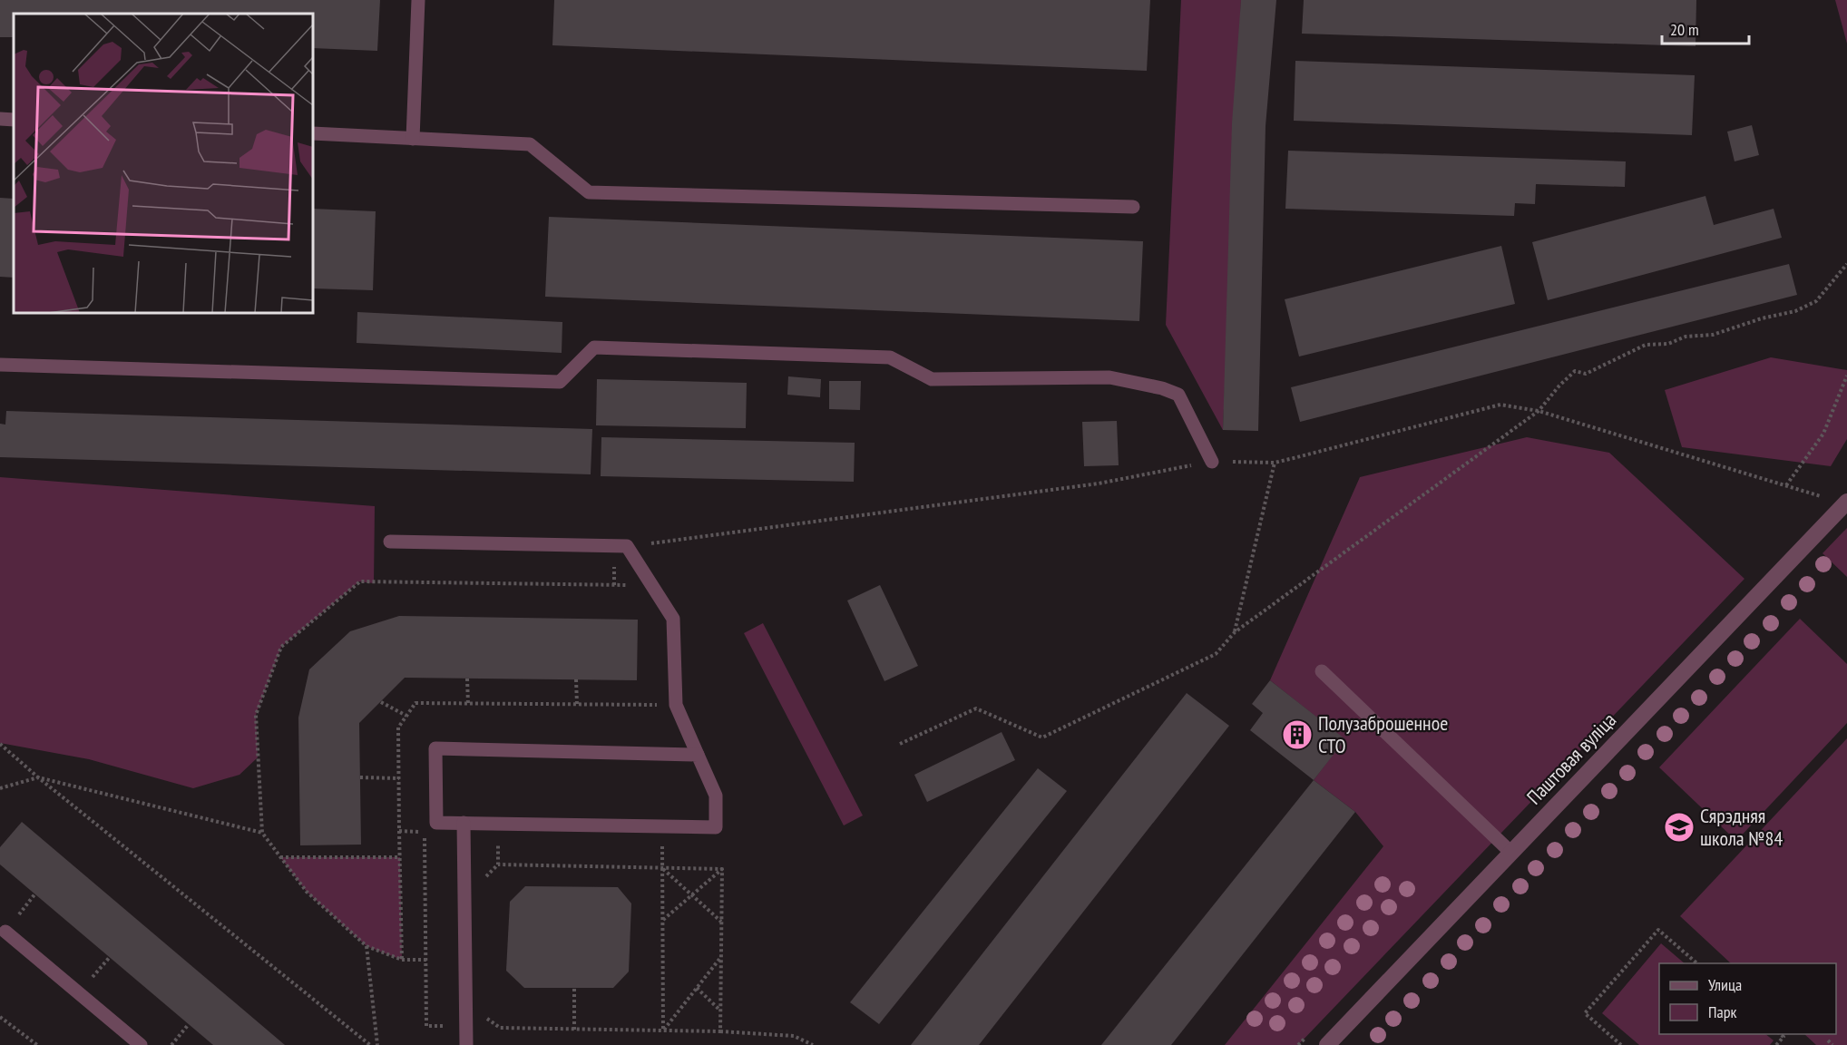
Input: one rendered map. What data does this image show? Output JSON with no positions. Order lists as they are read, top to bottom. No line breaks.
{"streets":{"street":["Паштовая вуліца"]},"places":{"building":["Полузаброшенное СТО"],"school or university":["Сярэдняя школа №84"]},"legend":["Улица","Парк"],"scale_bar":"20 m"}
